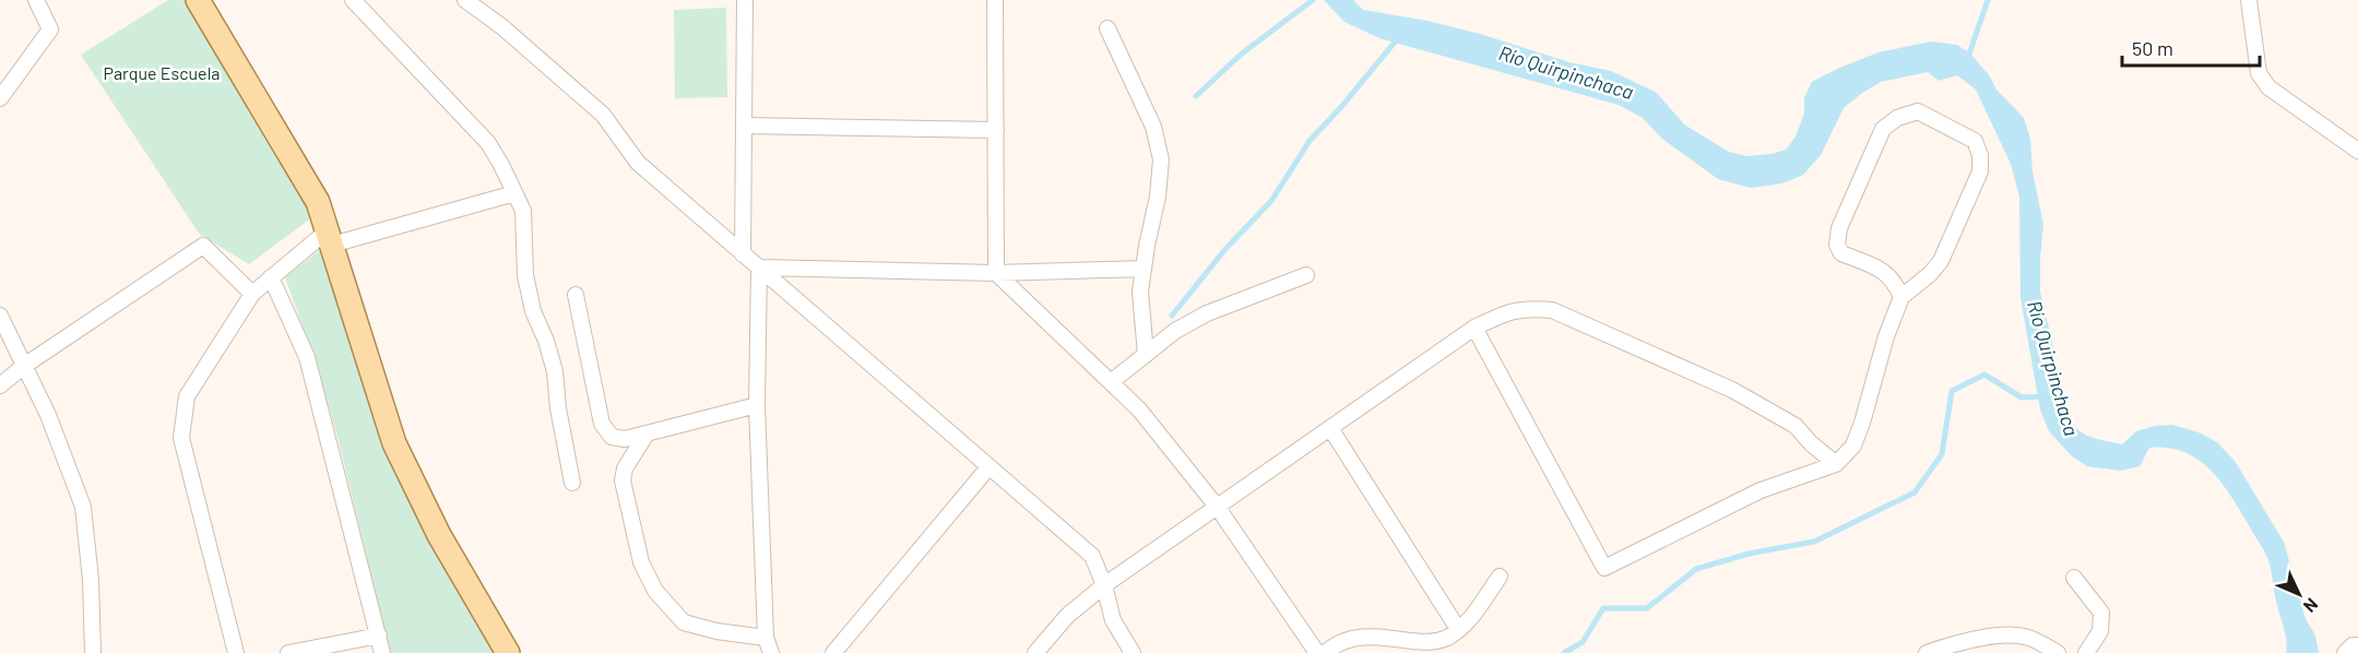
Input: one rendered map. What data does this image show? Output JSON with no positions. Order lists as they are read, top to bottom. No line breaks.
{"water":["Río Quirpinchaca"],"parks":["Parque Escuela"],"scale_bar":"50 m","north":"bottom right"}
